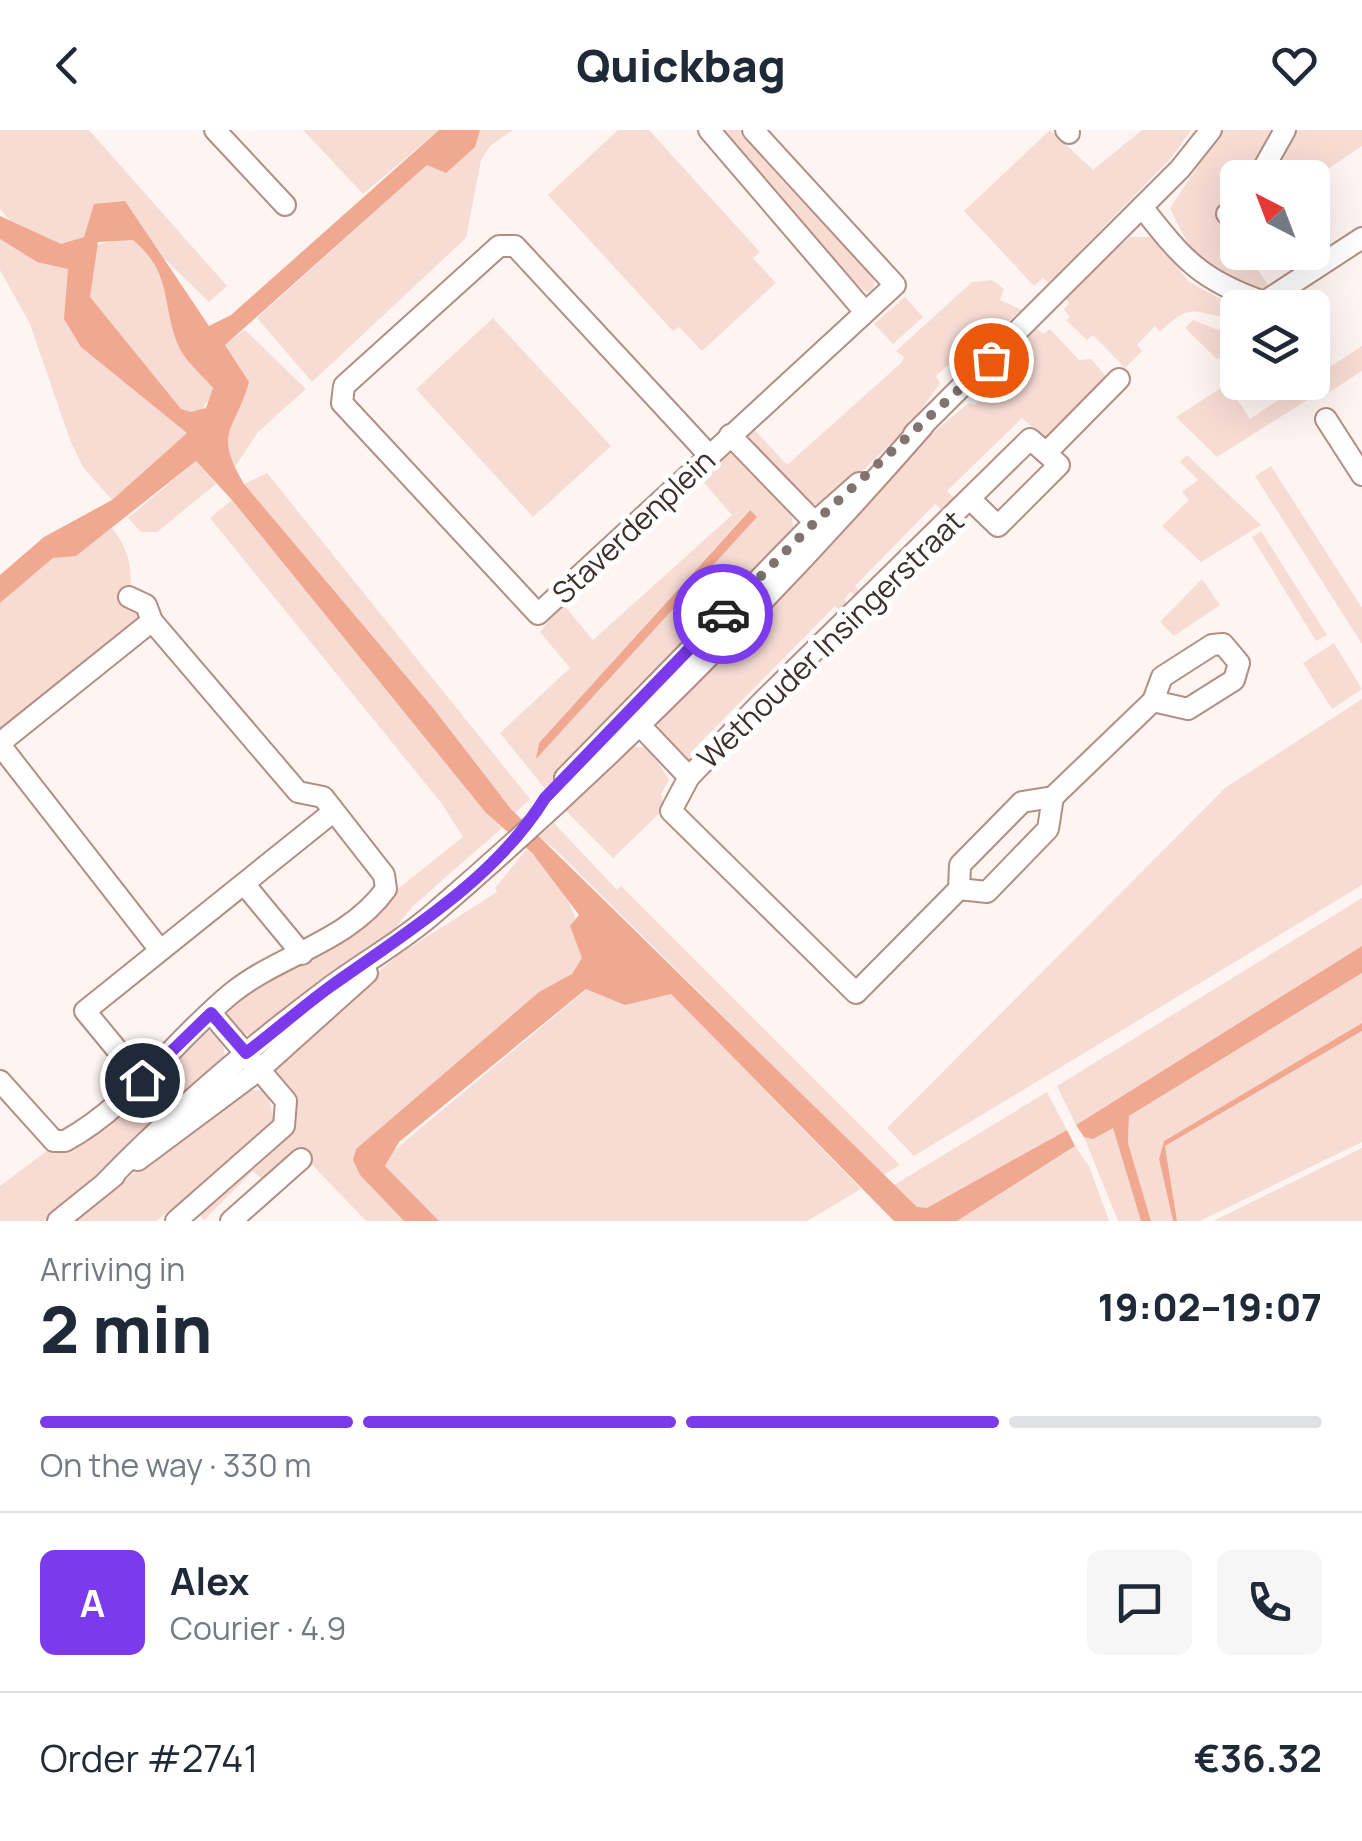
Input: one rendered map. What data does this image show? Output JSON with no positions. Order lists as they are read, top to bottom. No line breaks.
{"streets":{"street":["Staverdenplein","Wethouder Insingerstraat"]},"north":"top left","page":{"header":"Quickbag","heading":["2 min","Arriving in","19:02–19:07"],"panel":["Alex","Courier · 4.9","Order #2741","€36.32"],"bar":"On the way · 330 m","round":"A"}}
